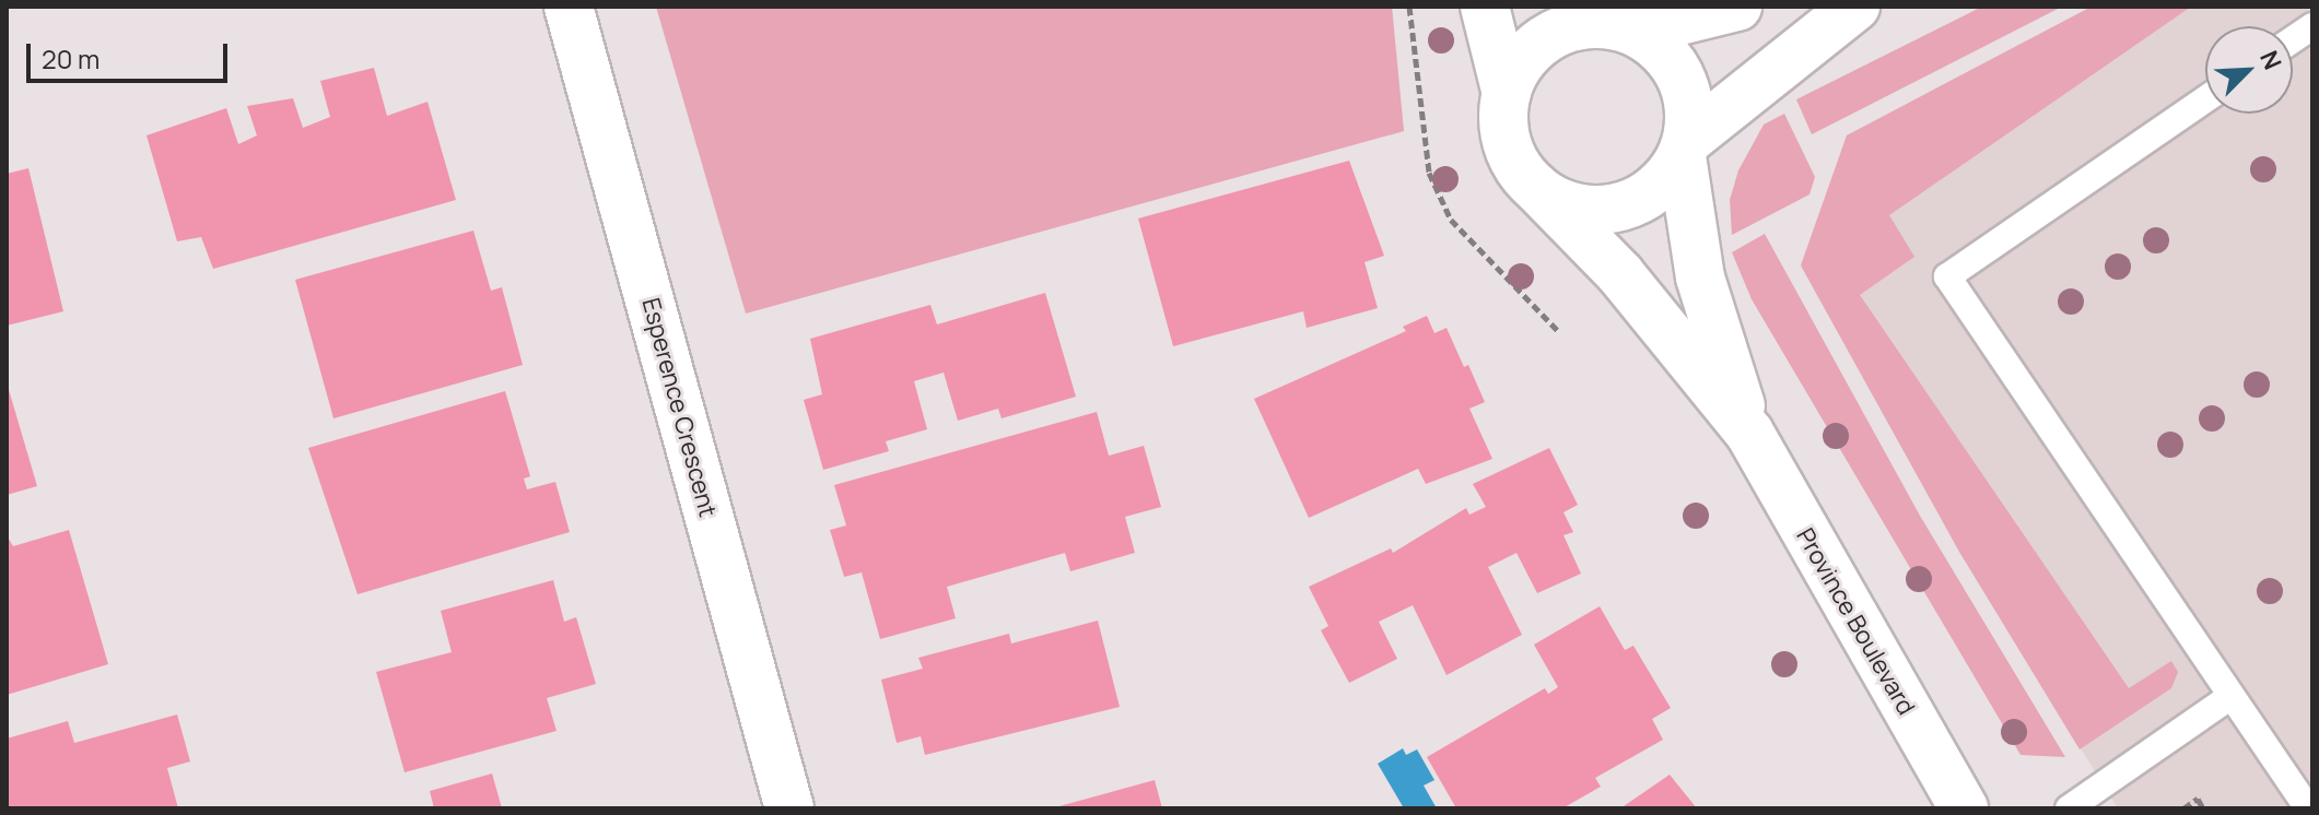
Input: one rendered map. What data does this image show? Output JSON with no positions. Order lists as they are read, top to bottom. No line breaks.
{"streets":{"street":["Esperence Crescent","Province Boulevard"]},"scale_bar":"20 m","north":"top right"}
